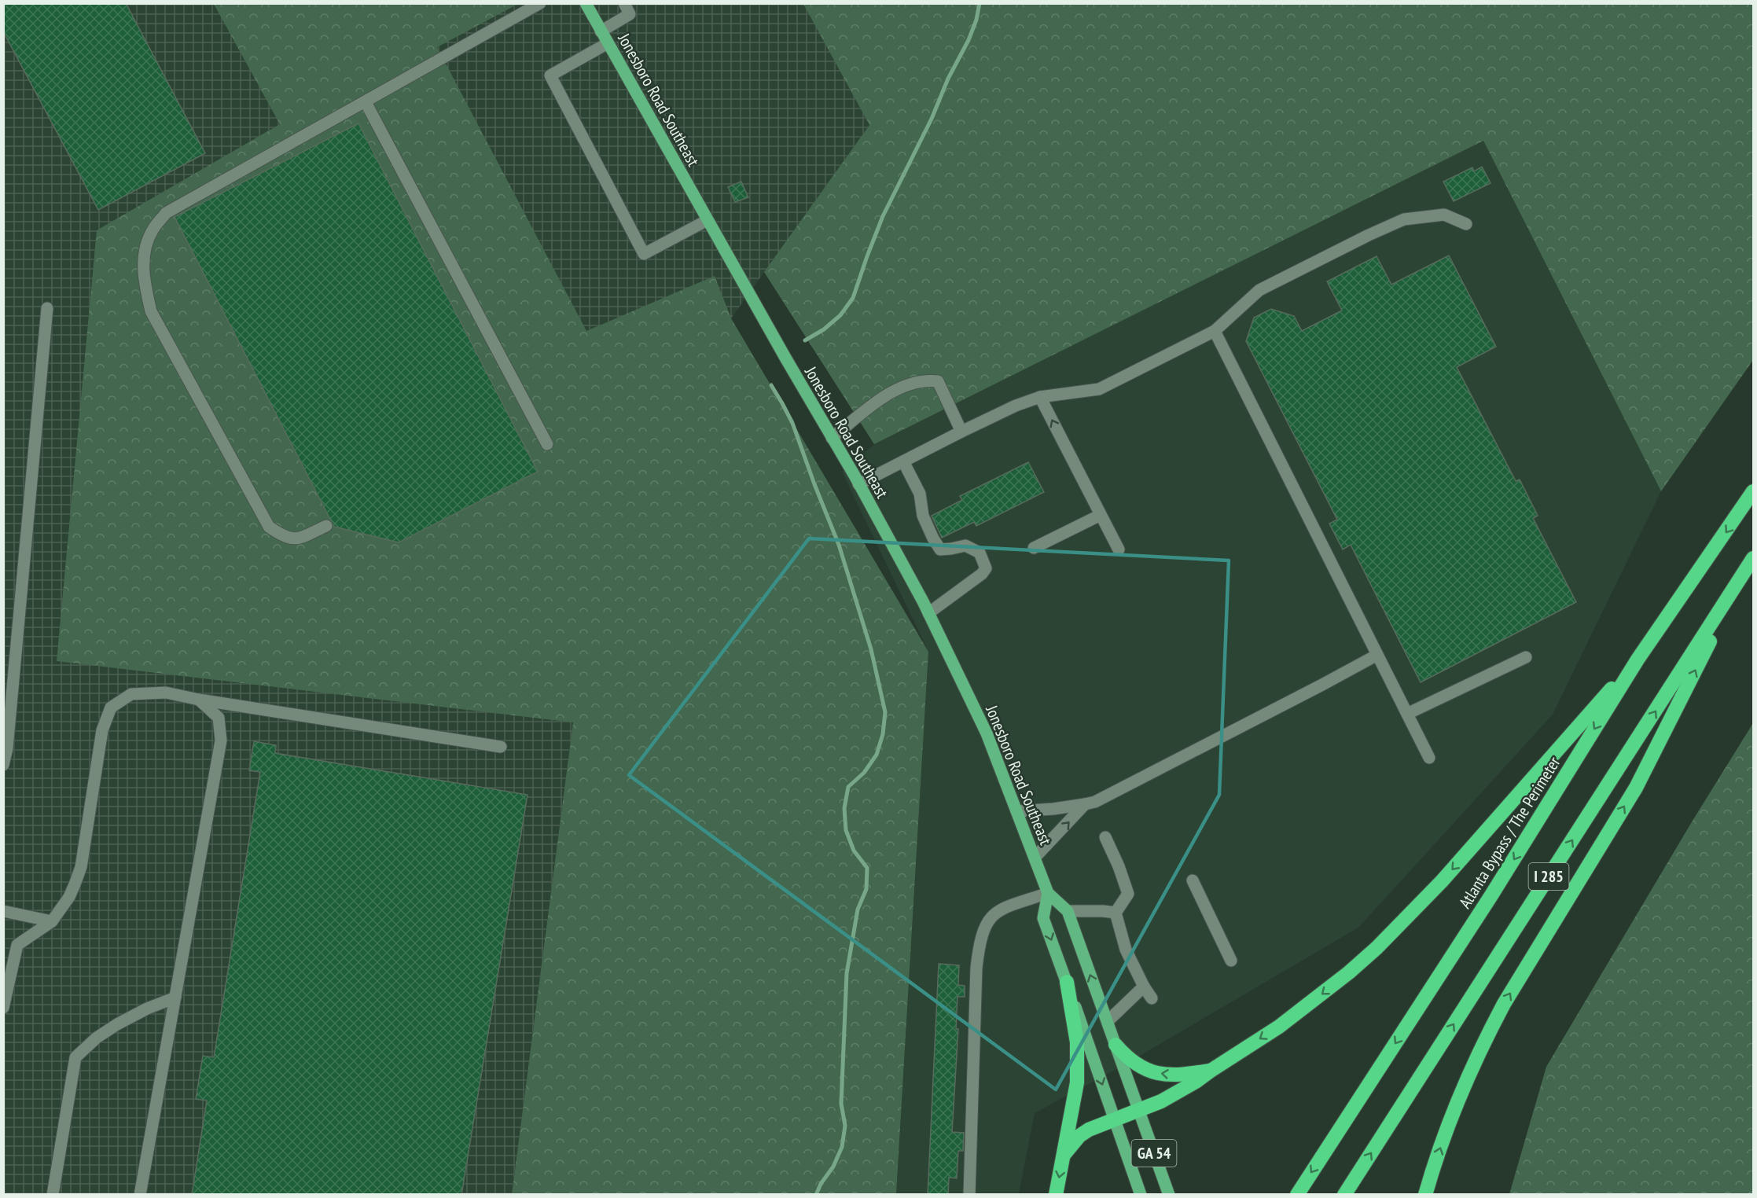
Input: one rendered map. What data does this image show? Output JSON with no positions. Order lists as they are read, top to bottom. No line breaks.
{"streets":{"highway":["Atlanta Bypass / The Perimeter","I 285"],"main road":["Jonesboro Road Southeast","GA 54"]},"crossings":[["Jonesboro Road Southeast","GA 54"]]}
